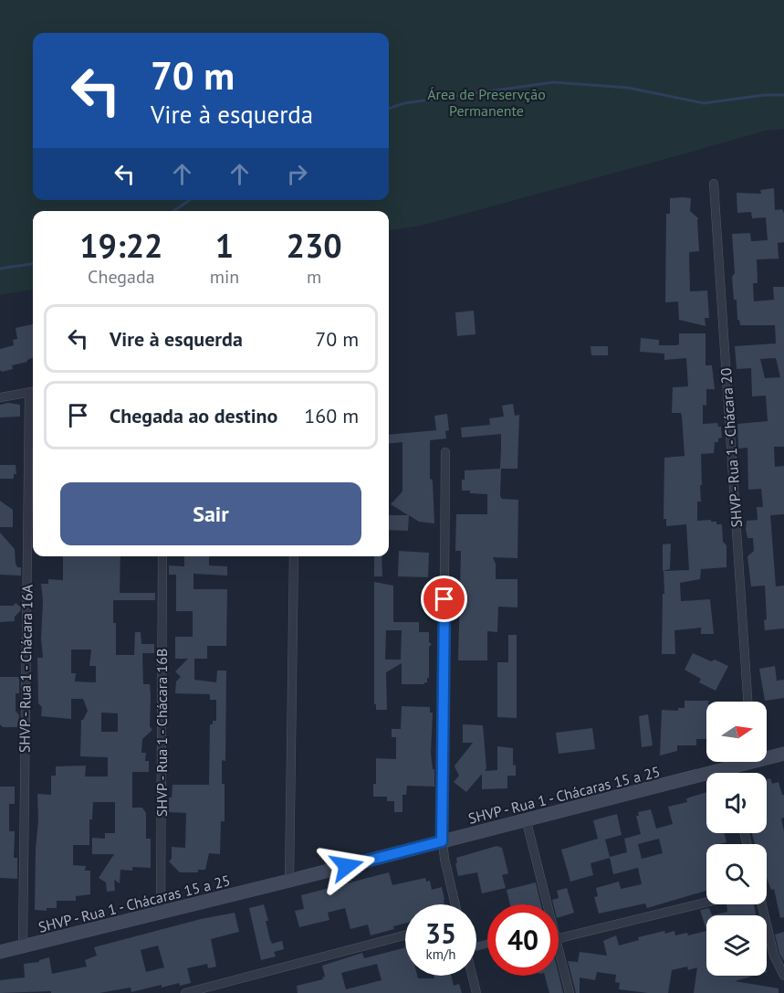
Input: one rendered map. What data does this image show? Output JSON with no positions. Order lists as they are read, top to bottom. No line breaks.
{"streets":{"street":["SHVP - Rua 1 - Chácara 20","SHVP - Rua 1 - Chácara 16A","SHVP - Rua 1 - Chácara 16B","SHVP - Rua 1 - Chácaras 15 a 25"]},"crossings":[["SHVP - Rua 1 - Chácara 16A","SHVP - Rua 1 - Chácaras 15 a 25"],["SHVP - Rua 1 - Chácara 16B","SHVP - Rua 1 - Chácaras 15 a 25"]],"parks":["Área de Preservção Permanente"],"north":"right","page":{"turn":["70 m","Vire à esquerda"],"eta":["19:22","Chegada","1","min","230","m"],"list":[{"name":"Vire à esquerda","value":"70 m"},{"name":"Chegada ao destino","value":"160 m"}],"buttons":"Sair","speed":"35 km/h","limit":"40"}}
